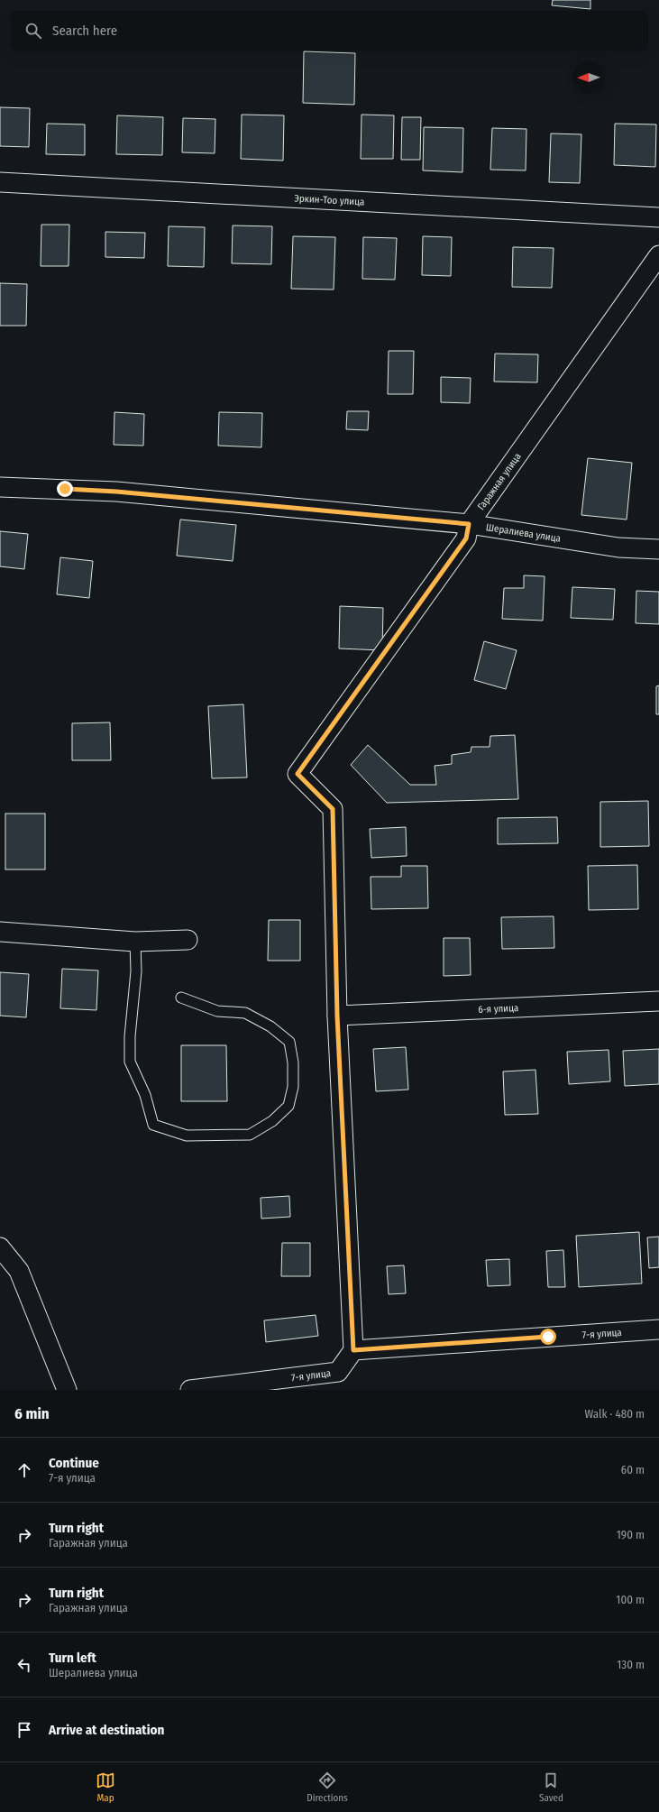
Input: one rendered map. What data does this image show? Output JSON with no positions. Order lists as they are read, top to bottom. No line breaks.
{"streets":{"street":["Эркин-Тоо улица","Гаражная улица","Шералиева улица","6-я улица","7-я улица"]},"crossings":[["Гаражная улица","Шералиева улица"],["Гаражная улица","6-я улица"],["Гаражная улица","7-я улица"]],"north":"left","page":{"search":"Search here","heading":["6 min","Walk · 480 m"],"list":[["Continue","7-я улица","60 m"],["Turn right","Гаражная улица","190 m"],["Turn right","Гаражная улица","100 m"],["Turn left","Шералиева улица","130 m"],"Arrive at destination"],"nav":["Map","Directions","Saved"]}}
